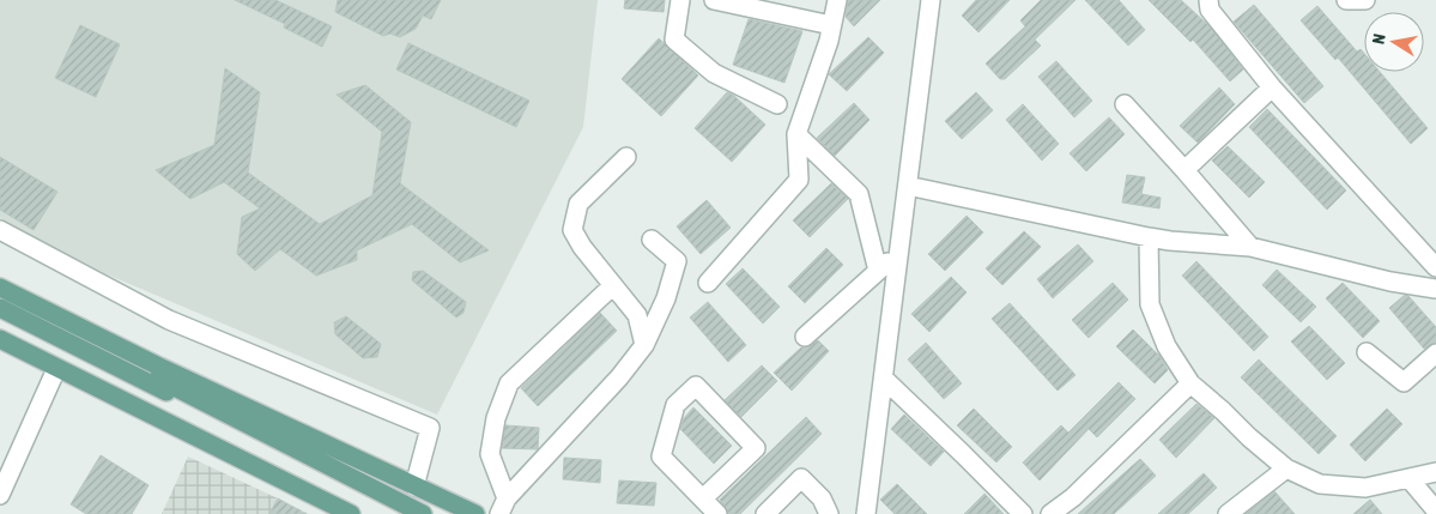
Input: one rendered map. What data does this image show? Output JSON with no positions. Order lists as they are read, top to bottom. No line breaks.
{"north":"left"}
